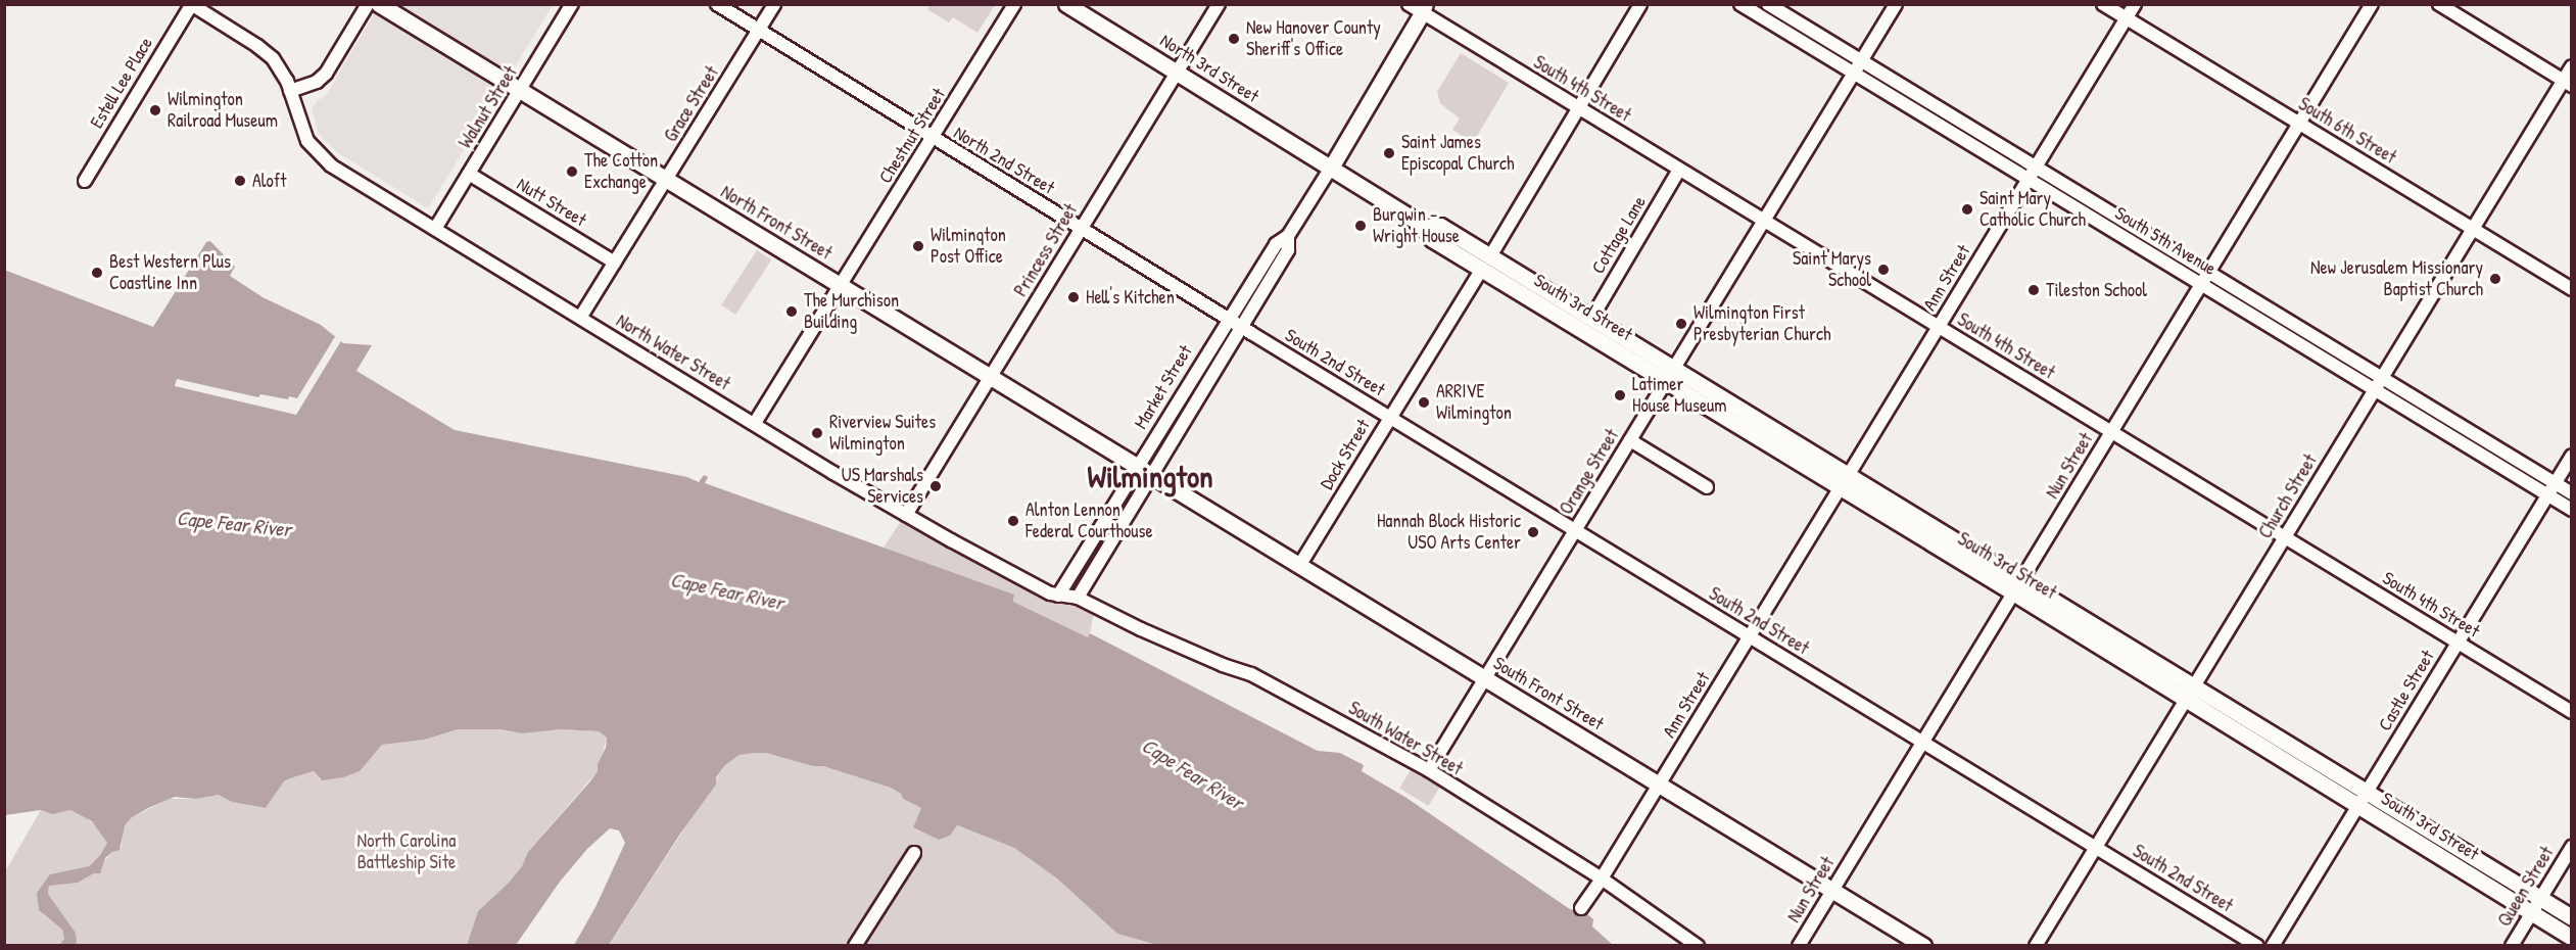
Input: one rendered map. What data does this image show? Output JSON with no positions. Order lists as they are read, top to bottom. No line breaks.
{"streets":{"main road":["North 3rd Street","North Front Street","South 3rd Street","Market Street","South Front Street"],"street":["Estell Lee Place","South 4th Street","Grace Street","Walnut Street","South 6th Street","Chestnut Street","North 2nd Street","Nutt Street","Cottage Lane","South 5th Avenue","Princess Street","Ann Street","North Water Street","South 2nd Street","Dock Street","Nun Street","Orange Street","Church Street","Castle Street","South Water Street","Queen Street"]},"crossings":[["North 3rd Street","Princess Street"],["North 3rd Street","South 3rd Street"],["North 3rd Street","Market Street"],["South 4th Street","Cottage Lane"],["South 4th Street","Ann Street"],["South 4th Street","Market Street"],["South 4th Street","Dock Street"],["South 4th Street","Nun Street"],["South 4th Street","Orange Street"],["South 4th Street","Church Street"],["South 4th Street","Castle Street"],["Grace Street","North 2nd Street"],["Grace Street","Nutt Street"],["Grace Street","North Front Street"],["Grace Street","North Water Street"],["Walnut Street","Nutt Street"],["Walnut Street","North Front Street"],["Walnut Street","North Water Street"],["South 6th Street","Ann Street"],["South 6th Street","Nun Street"],["South 6th Street","Church Street"],["Chestnut Street","North 2nd Street"],["Chestnut Street","North Front Street"],["Chestnut Street","North Water Street"],["North 2nd Street","Princess Street"],["North 2nd Street","South 2nd Street"],["North 2nd Street","Market Street"],["North Front Street","Princess Street"],["North Front Street","Market Street"],["North Front Street","South Front Street"],["Cottage Lane","South 3rd Street"],["South 5th Avenue","Ann Street"],["South 5th Avenue","Nun Street"],["South 5th Avenue","Orange Street"],["South 5th Avenue","Church Street"],["South 5th Avenue","Castle Street"],["Princess Street","North Water Street"],["Ann Street","South 3rd Street"],["Ann Street","South 2nd Street"],["Ann Street","South Front Street"],["Ann Street","South Water Street"],["South 3rd Street","Market Street"],["South 3rd Street","Dock Street"],["South 3rd Street","Nun Street"],["South 3rd Street","Orange Street"],["South 3rd Street","Church Street"],["South 3rd Street","Castle Street"],["South 3rd Street","Queen Street"],["North Water Street","Market Street"],["North Water Street","South Water Street"],["South 2nd Street","Market Street"],["South 2nd Street","Dock Street"],["South 2nd Street","Nun Street"],["South 2nd Street","Orange Street"],["South 2nd Street","Church Street"],["Market Street","South Front Street"],["Market Street","South Water Street"],["Dock Street","South Front Street"],["Nun Street","South Front Street"],["Orange Street","South Front Street"],["Orange Street","South Water Street"]],"districts":["Wilmington"],"water":["Cape Fear River"],"parks":["North Carolina Battleship Site"],"places":["New Hanover County Sheriff's Office","Wilmington Railroad Museum","Saint James Episcopal Church","The Cotton Exchange","Aloft","Saint Mary Catholic Church","Burgwin - Wright House","Wilmington Post Office","Saint Marys School","Best Western Plus Coastline Inn","New Jerusalem Missionary Baptist Church","Tileston School","Hell's Kitchen","The Murchison Building","Wilmington First Presbyterian Church","Latimer House Museum","ARRIVE Wilmington","Riverview Suites Wilmington","US Marshals Services","Alnton Lennon Federal Courthouse","Hannah Block Historic USO Arts Center"]}
